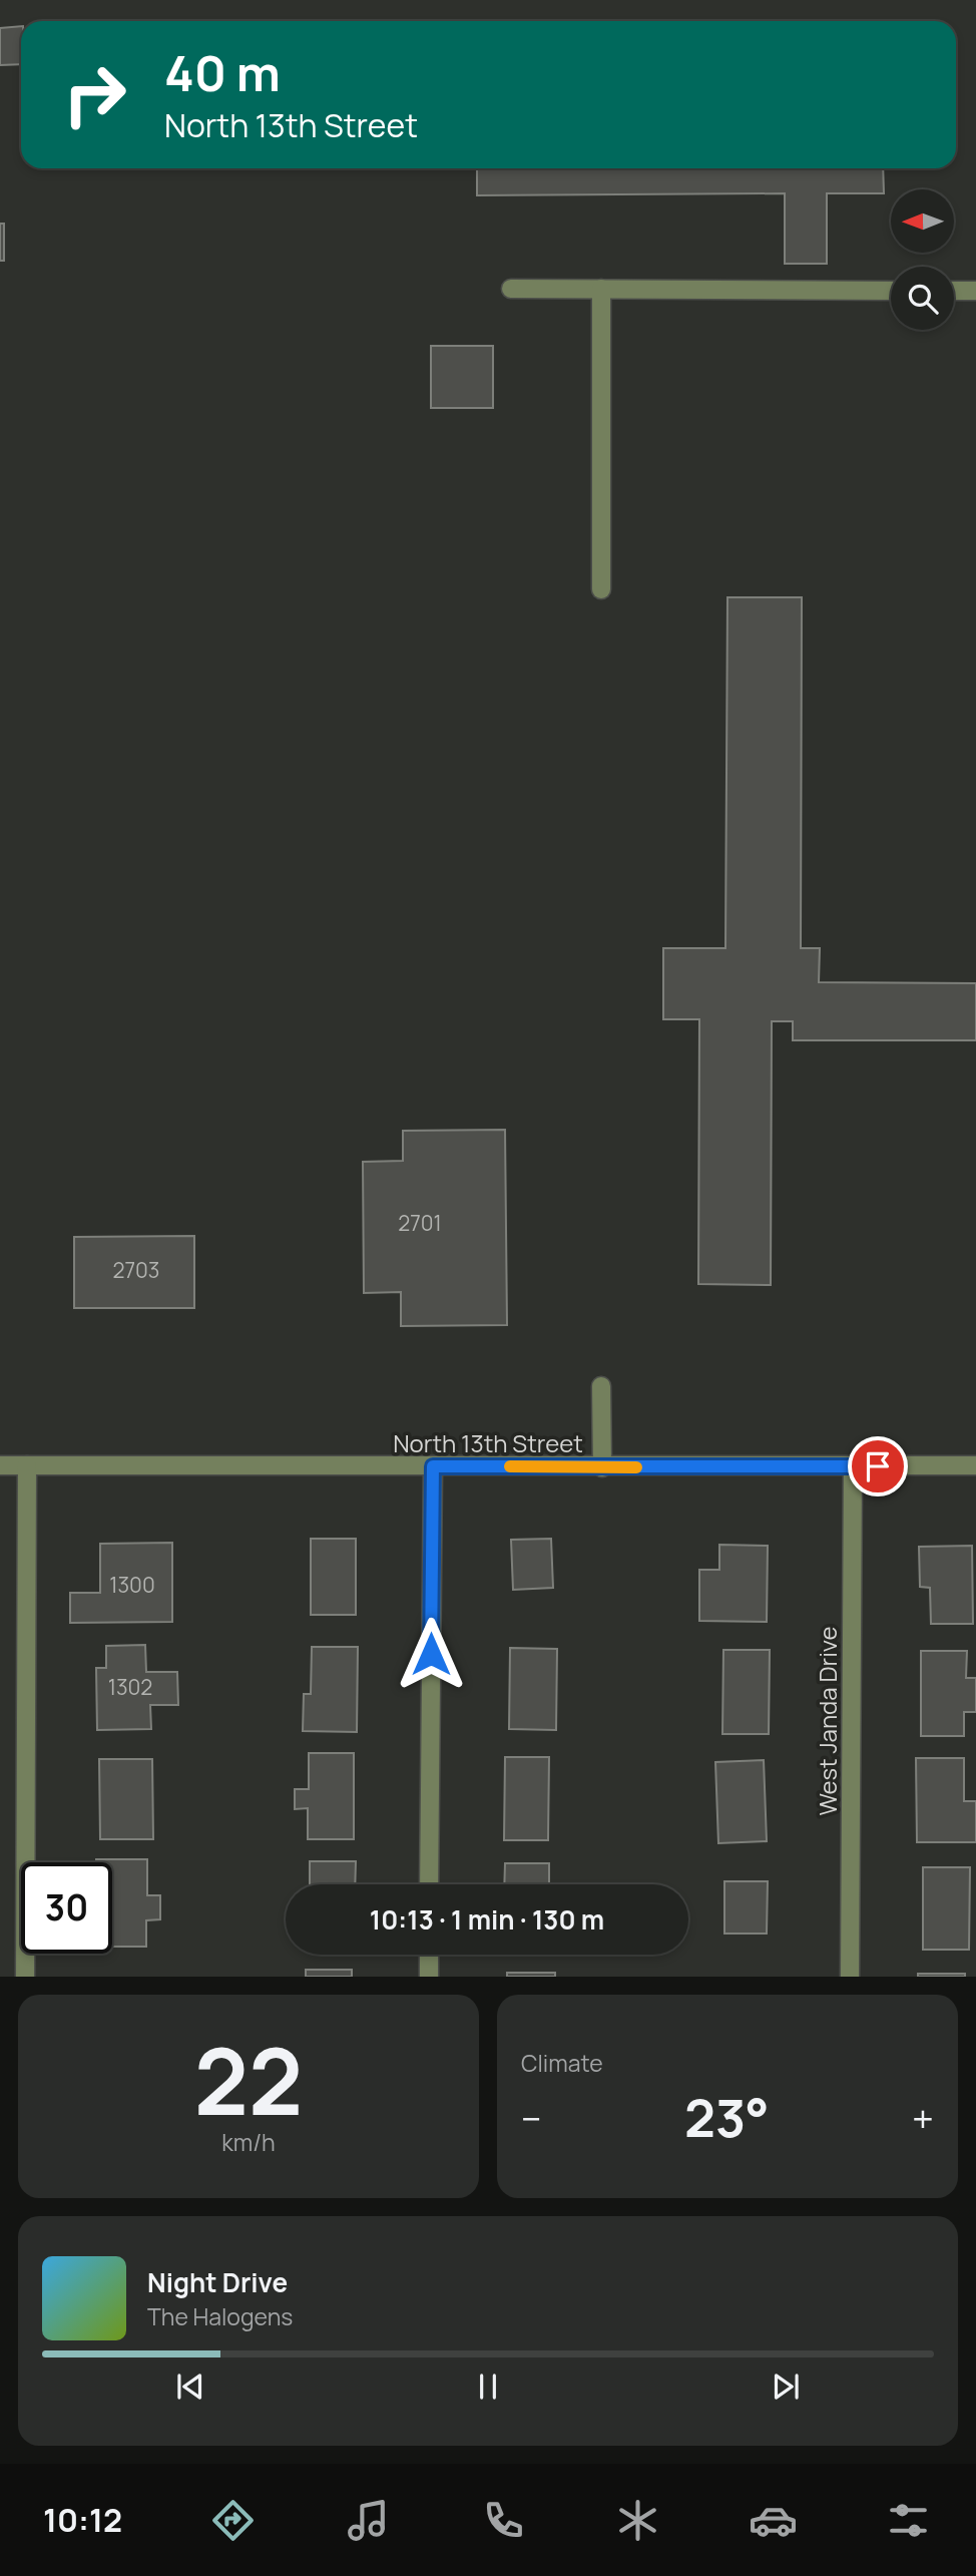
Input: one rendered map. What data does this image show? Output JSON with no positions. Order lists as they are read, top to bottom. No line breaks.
{"streets":{"street":["North 13th Street","West Janda Drive"]},"crossings":[["North 13th Street","West Janda Drive"]],"house_numbers":["2701","2703","1300","1302"],"north":"left","page":{"turn":["40 m","North 13th Street"],"limit":"30","trip":"10:13 · 1 min · 130 m","tile":[["22","km/h"],"Climate"],"heat":["−","23°","+"],"song":["Night Drive","The Halogens"],"tabs":"10:12"}}
